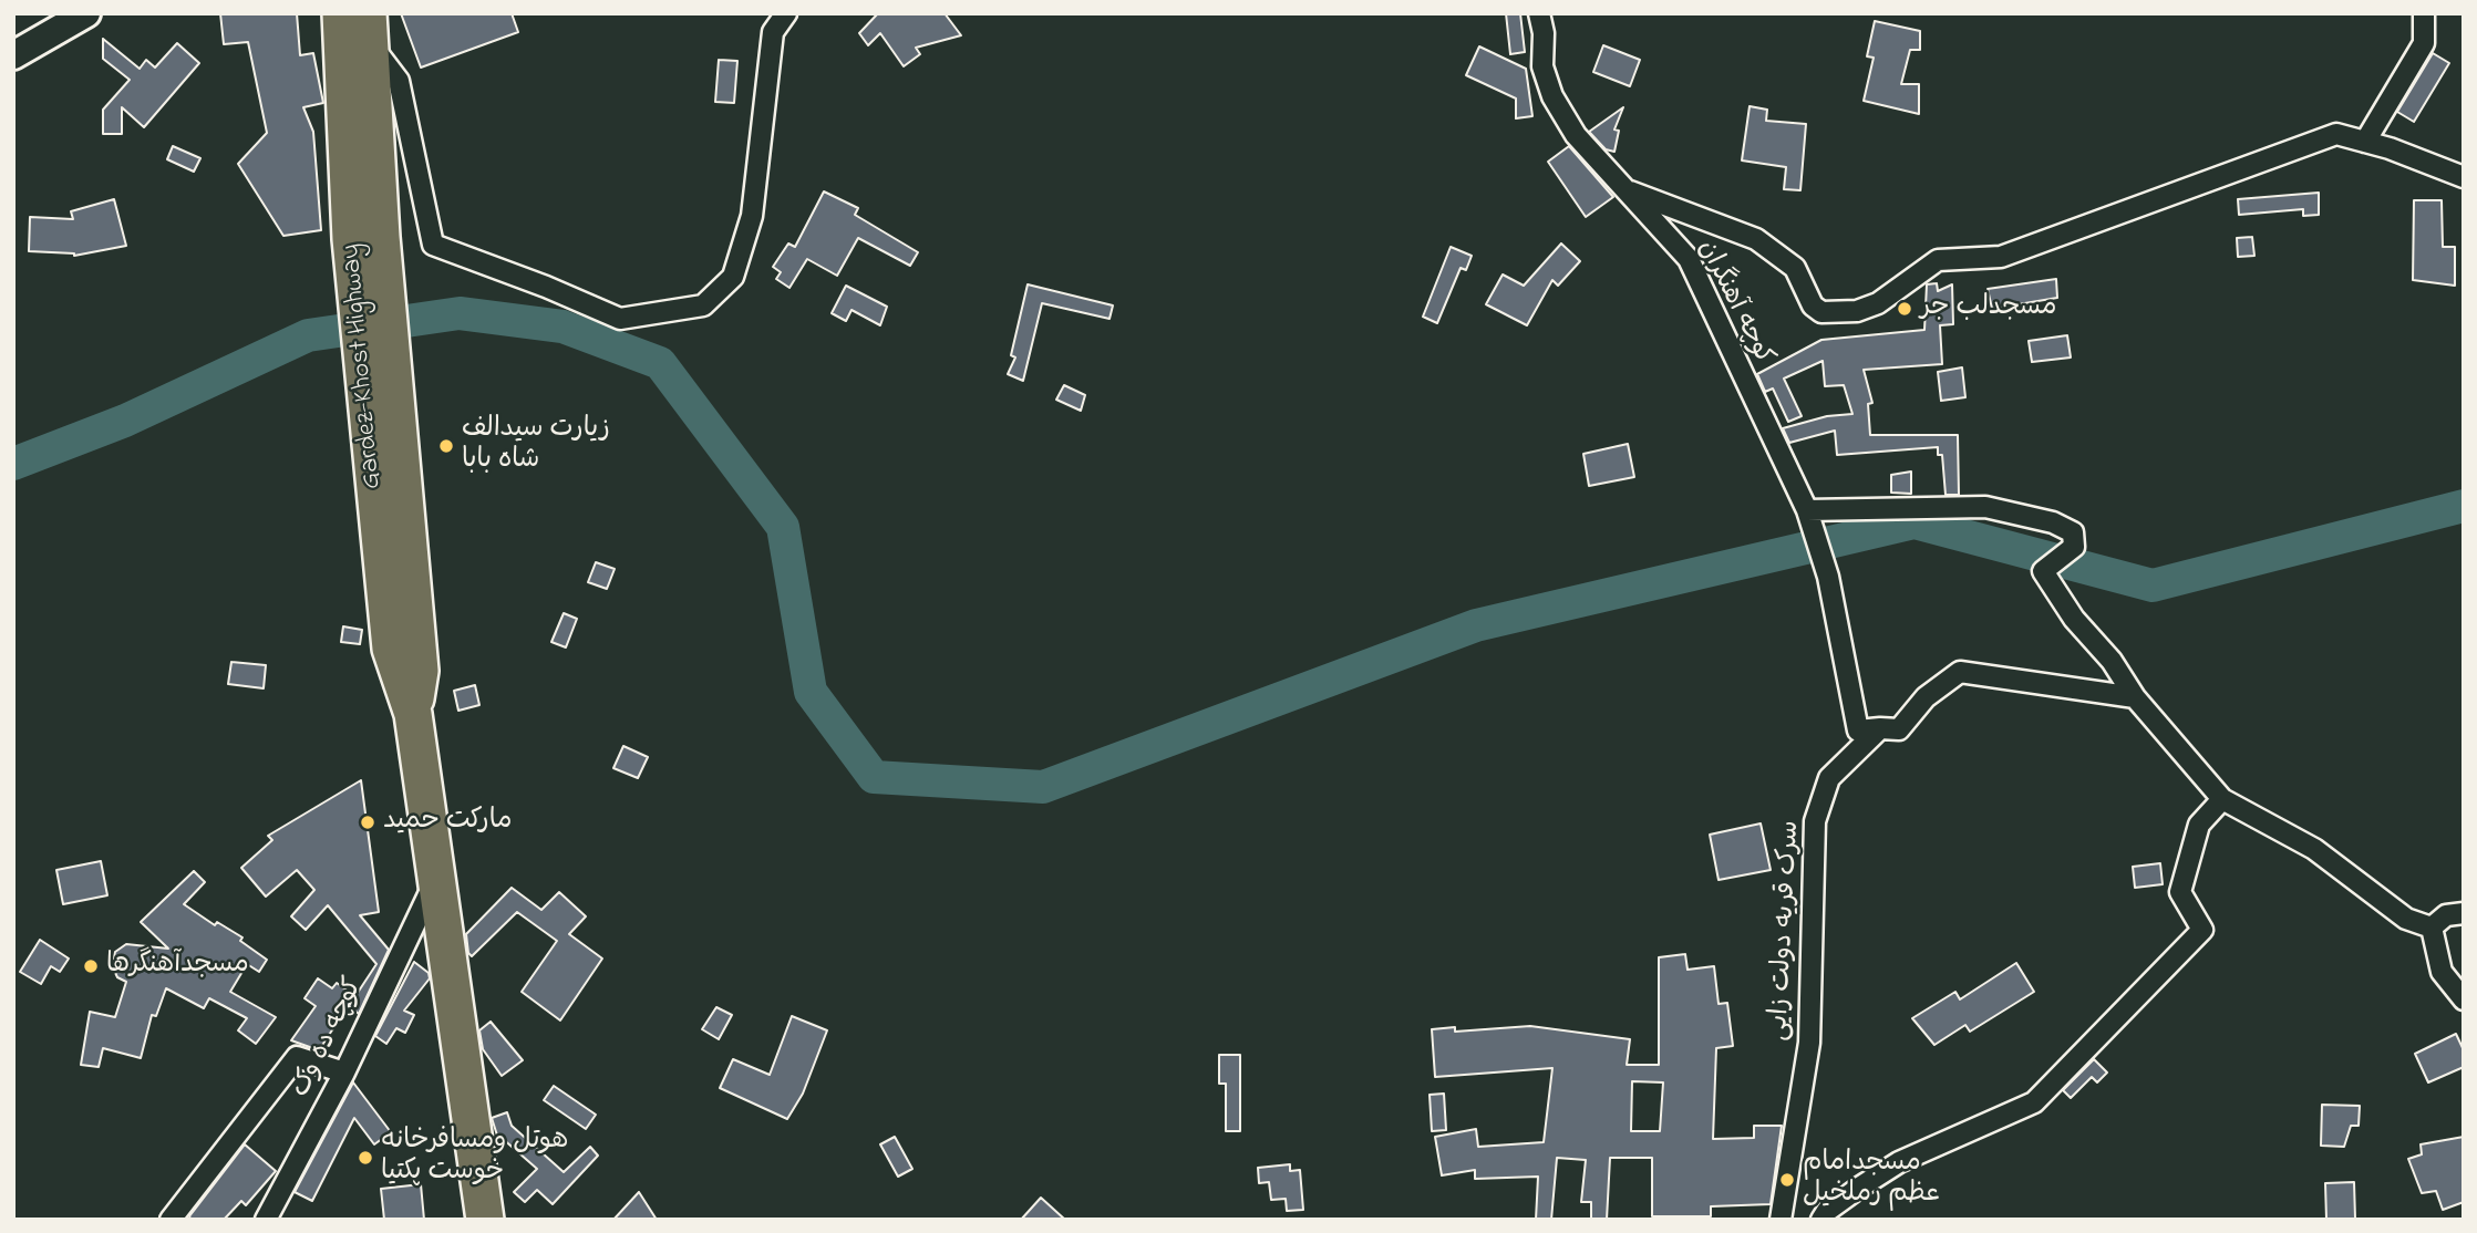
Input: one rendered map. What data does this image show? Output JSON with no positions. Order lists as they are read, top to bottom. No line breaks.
{"streets":{"highway":["Gardez-Khost Highway"],"street":["کوچه آهنگران","سرک قریه دولت زایی","کوچه ده وک"]},"crossings":[["کوچه آهنگران","سرک قریه دولت زایی"],["Gardez-Khost Highway","کوچه ده وک"]],"places":["مسجدلب جر","زیارت سیدالف شاه بابا","مارکت حمید","مسجدآهنگرها","هوتل ومسافرخانه خوست پکتیا","مسجدامام عظم رملخیل"]}
